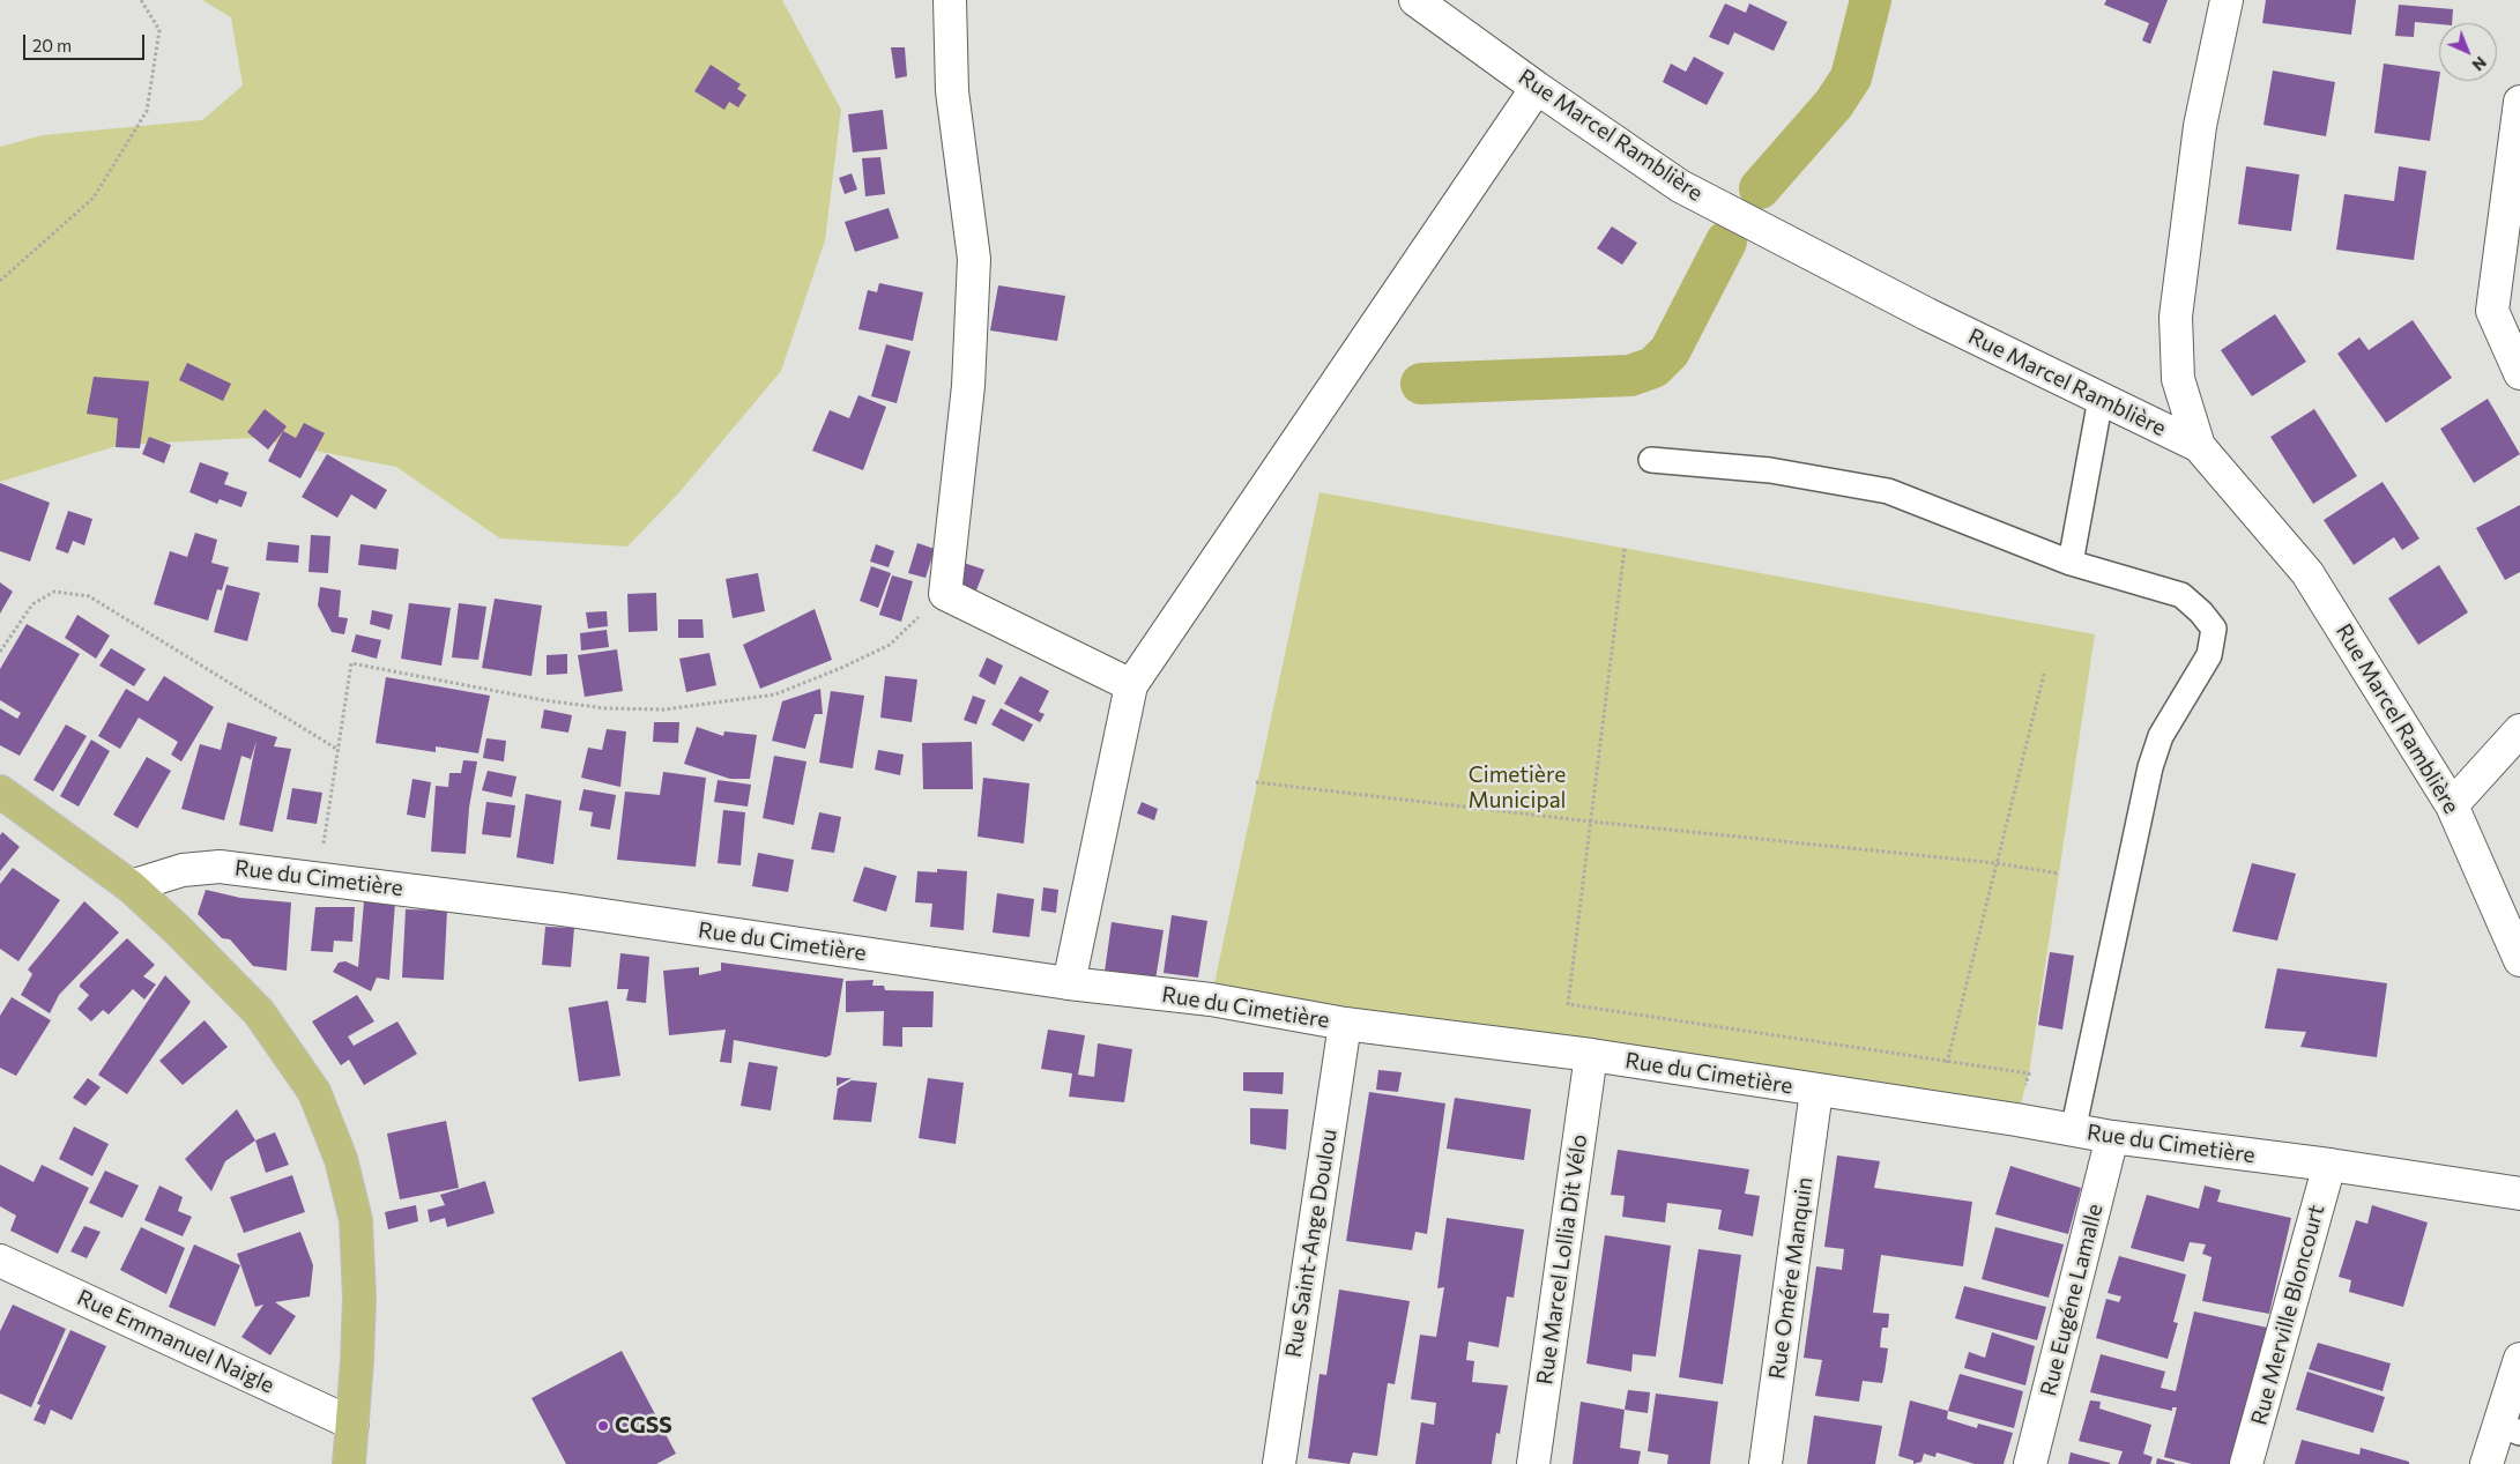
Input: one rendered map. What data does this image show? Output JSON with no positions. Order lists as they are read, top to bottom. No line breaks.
{"streets":{"street":["Rue Marcel Ramblière","Rue du Cimetière","Rue Saint-Ange Doulou","Rue Marcel Lollia Dit Vélo","Rue Omére Manquin","Rue Eugéne Lamalle","Rue Merville Bloncourt","Rue Emmanuel Naigle"]},"crossings":[["Rue du Cimetière","Rue Saint-Ange Doulou"],["Rue du Cimetière","Rue Marcel Lollia Dit Vélo"],["Rue du Cimetière","Rue Omére Manquin"],["Rue du Cimetière","Rue Eugéne Lamalle"],["Rue du Cimetière","Rue Merville Bloncourt"]],"parks":["Cimetière Municipal"],"places":["CGSS"],"scale_bar":"20 m","north":"bottom right"}
